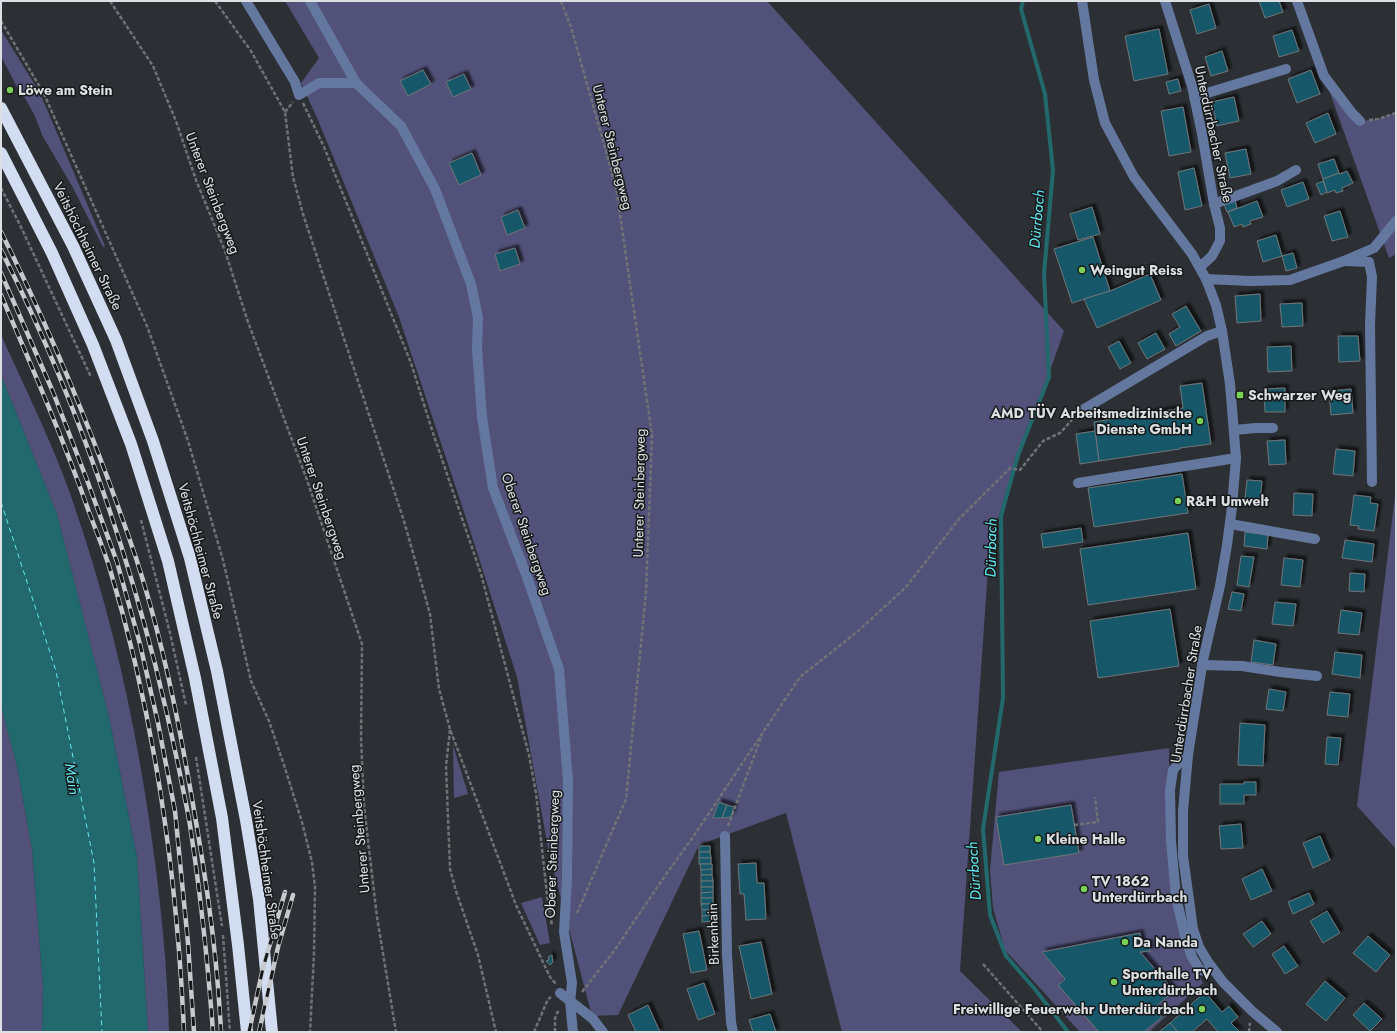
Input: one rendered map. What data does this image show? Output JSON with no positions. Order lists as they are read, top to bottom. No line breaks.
{"streets":{"highway":["Veitshöchheimer Straße"],"street":["Unterdürrbacher Straße","Oberer Steinbergweg","Birkenhain"],"path":["Unterer Steinbergweg"]},"crossings":[["Unterer Steinbergweg","Oberer Steinbergweg"]],"water":["Dürrbach","Main"],"places":{"other":["Löwe am Stein","Weingut Reiss","AMD TÜV Arbeitsmedizinische Dienste GmbH","R&H Umwelt","Kleine Halle","TV 1862 Unterdürrbach","Da Nanda","Sporthalle TV Unterdürrbach","Freiwillige Feuerwehr Unterdürrbach"],"transit":["Schwarzer Weg"]}}
